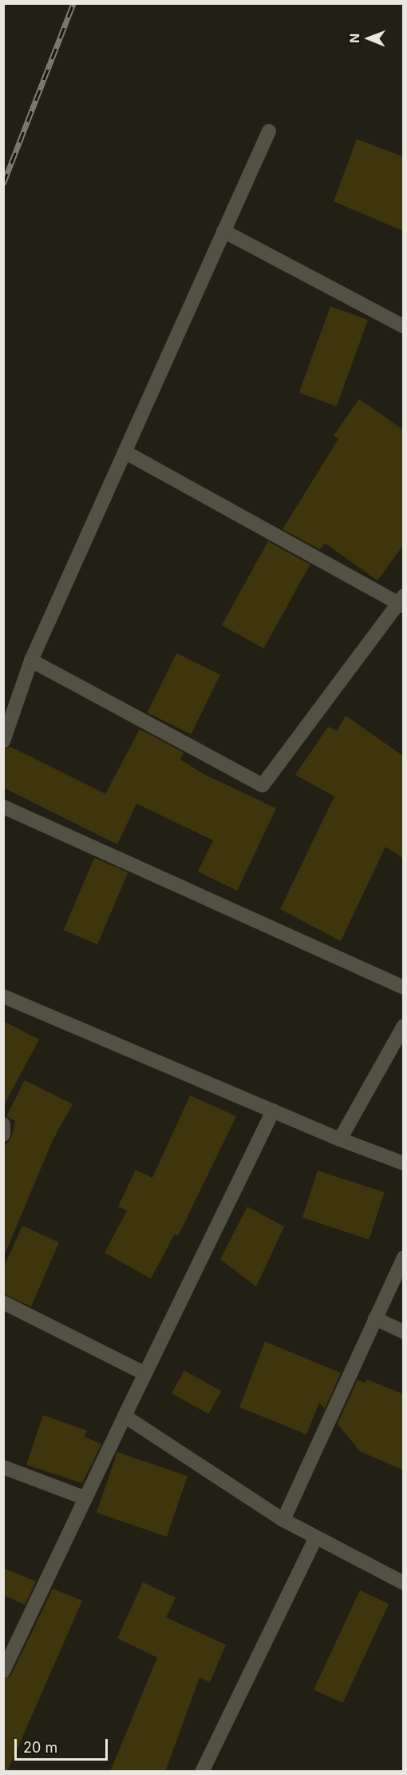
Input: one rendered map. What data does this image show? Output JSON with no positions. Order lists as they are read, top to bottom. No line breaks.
{"scale_bar":"20 m","north":"left"}
